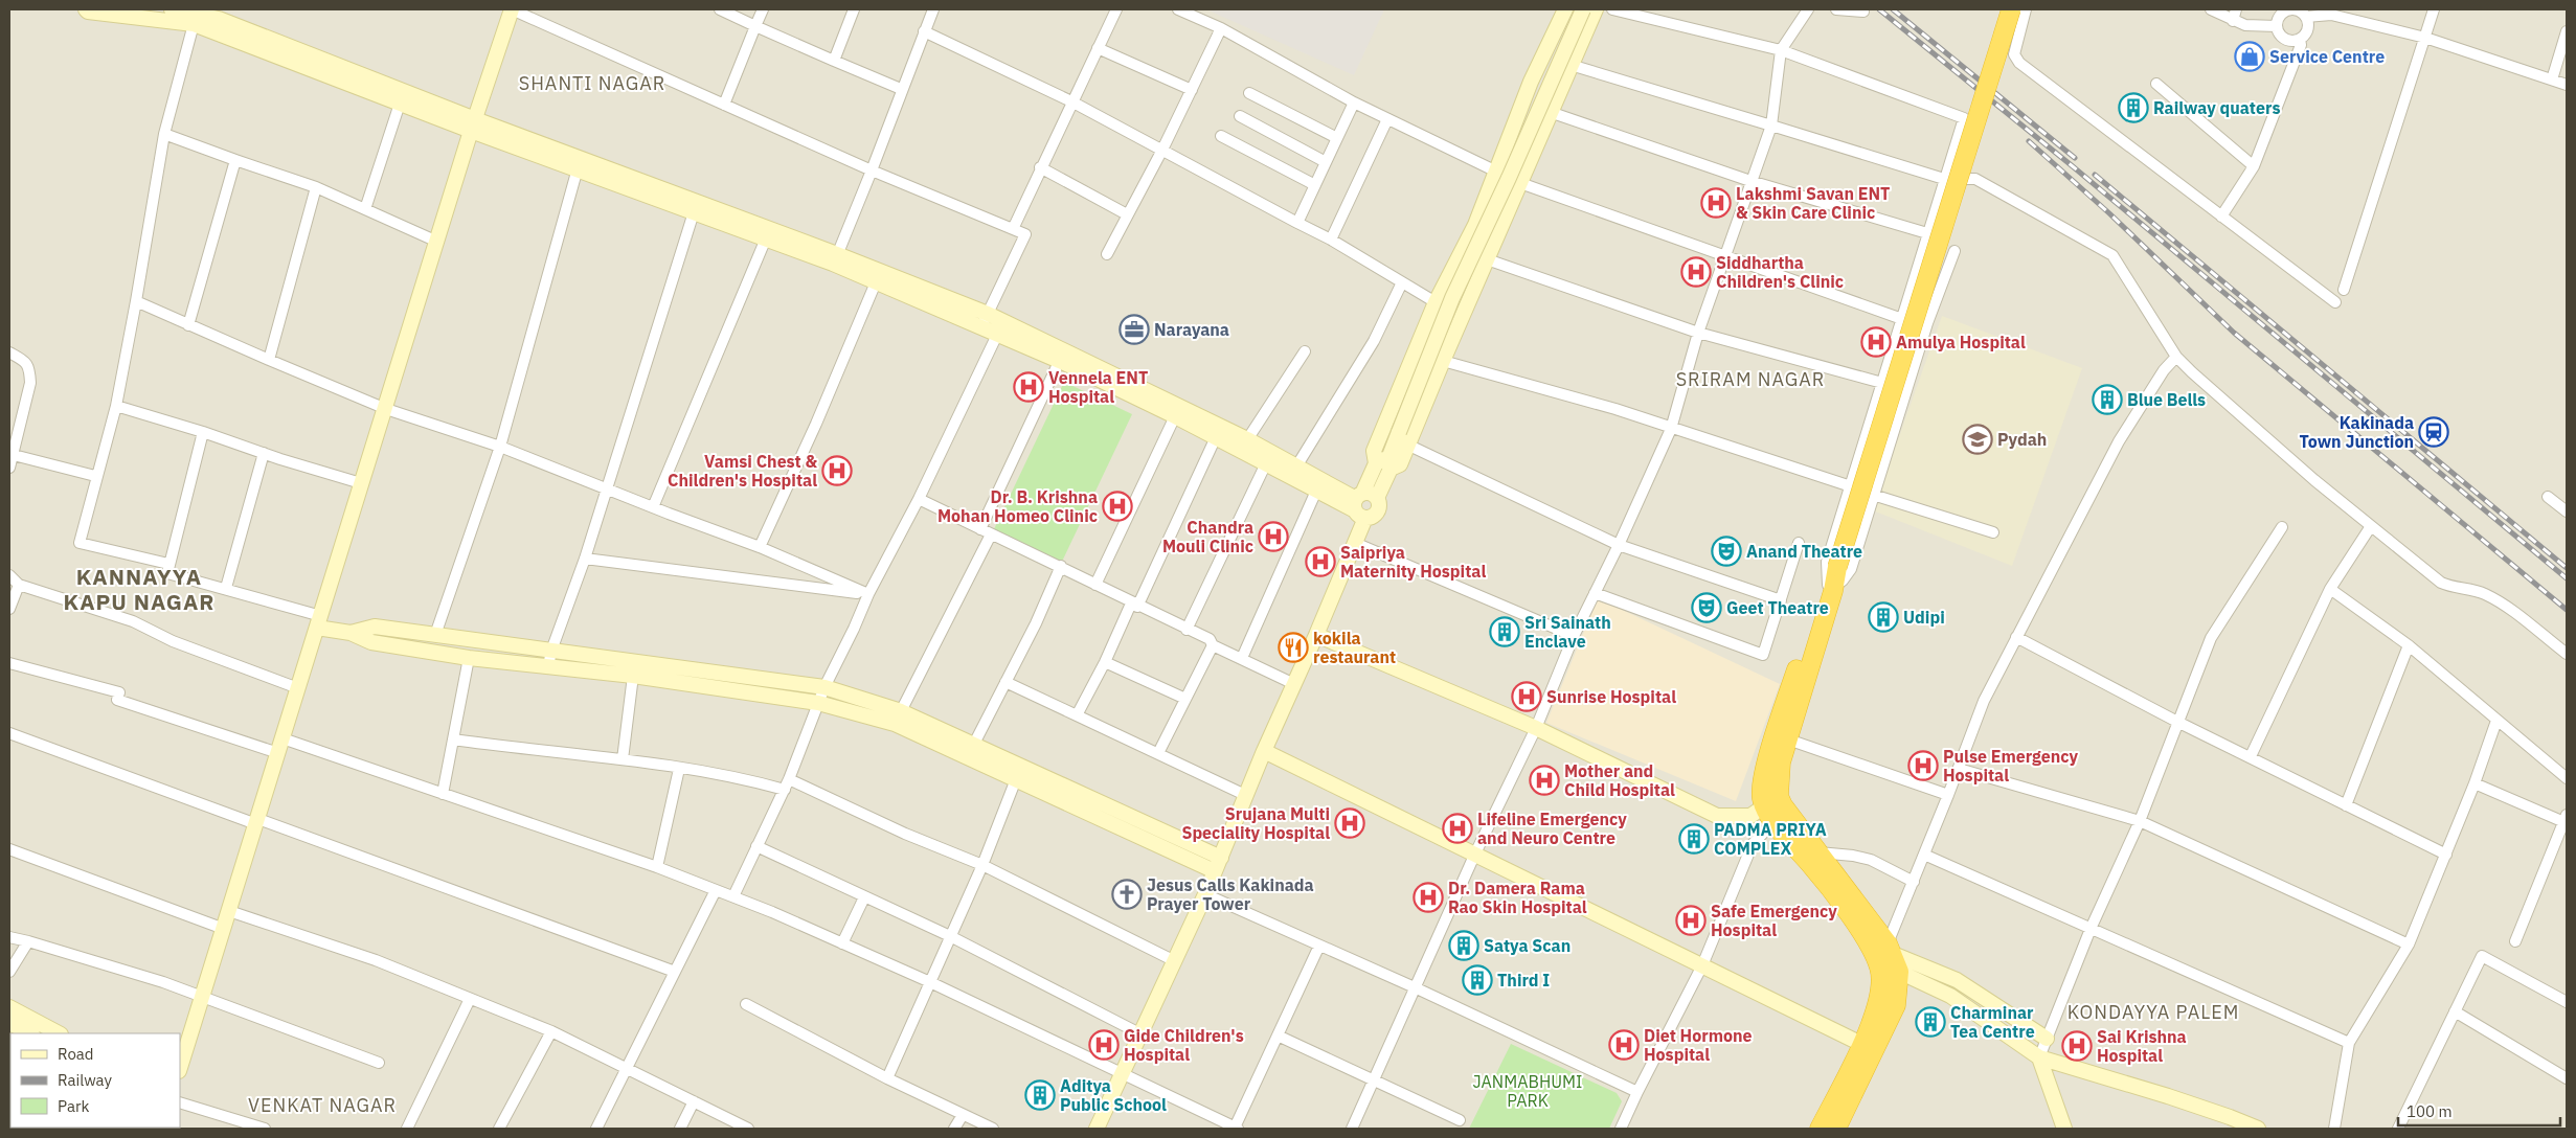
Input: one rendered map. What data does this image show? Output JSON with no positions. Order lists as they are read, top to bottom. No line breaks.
{"districts":["SHANTI NAGAR","SRIRAM NAGAR","KANNAYYA KAPU NAGAR","KONDAYYA PALEM","VENKAT NAGAR"],"parks":["JANMABHUMI PARK"],"places":{"shop":["Service Centre"],"building":["Railway quaters","Blue Bells","Udipi","Sri Sainath Enclave","PADMA PRIYA COMPLEX","Satya Scan","Third I","Charminar Tea Centre","Aditya Public School"],"hospital":["Lakshmi Savan ENT & Skin Care Clinic","Siddhartha Children's Clinic","Amulya Hospital","Vennela ENT Hospital","Vamsi Chest & Children's Hospital","Dr. B. Krishna Mohan Homeo Clinic","Chandra Mouli Clinic","Saipriya Maternity Hospital","Sunrise Hospital","Pulse Emergency Hospital","Mother and Child Hospital","Srujana Multi Speciality Hospital","Lifeline Emergency and Neuro Centre","Dr. Damera Rama Rao Skin Hospital","Safe Emergency Hospital","Gide Children's Hospital","Diet Hormone Hospital","Sai Krishna Hospital"],"office":["Narayana"],"station":["Kakinada Town Junction"],"school or university":["Pydah"],"theatre":["Anand Theatre","Geet Theatre"],"restaurant":["kokila restaurant"],"church":["Jesus Calls Kakinada Prayer Tower"]},"legend":["Road","Railway","Park"],"scale_bar":"100 m"}
